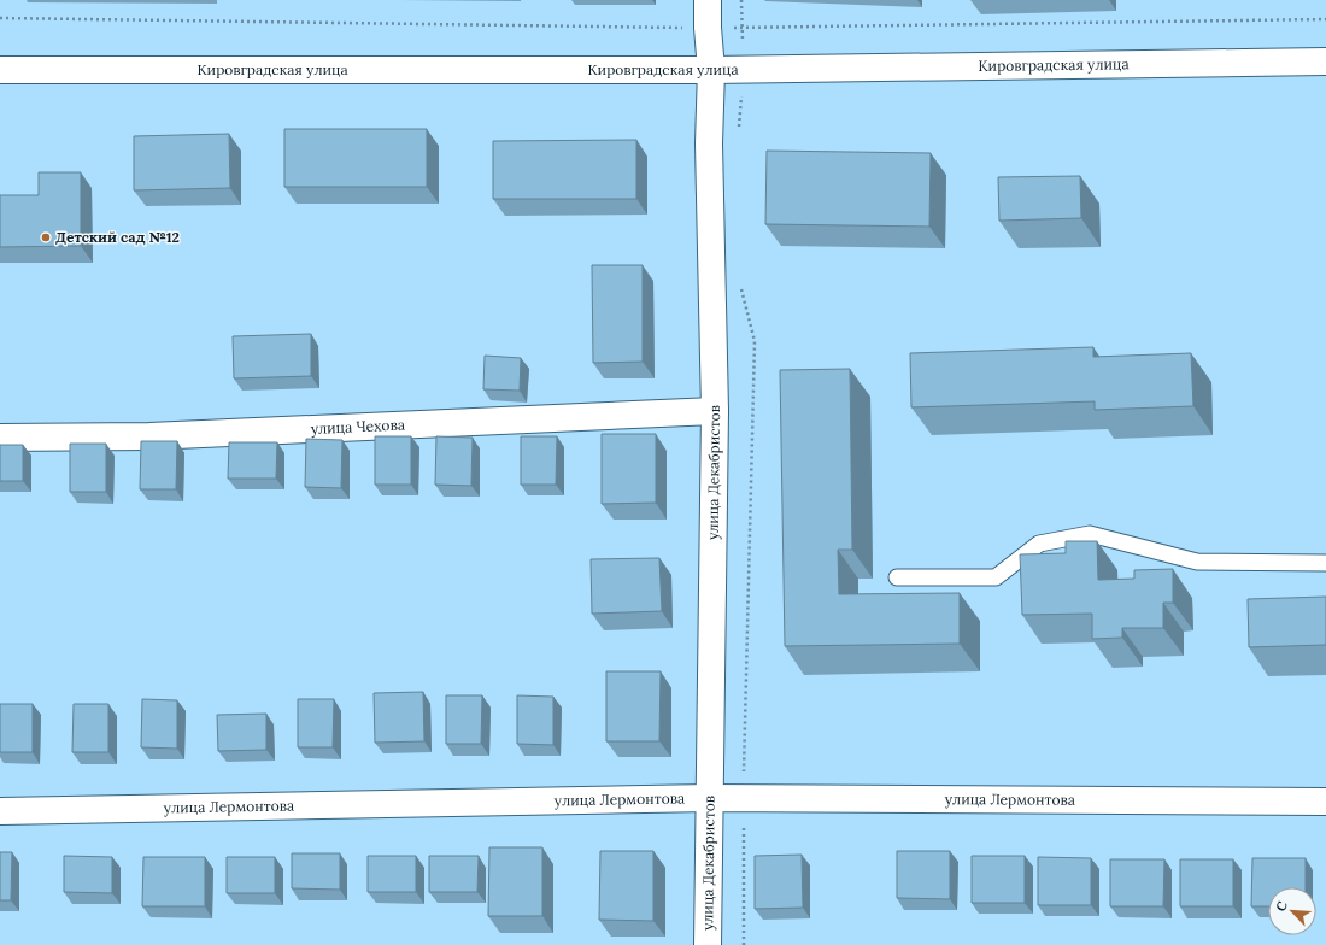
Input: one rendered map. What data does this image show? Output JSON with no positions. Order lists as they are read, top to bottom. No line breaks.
{"streets":{"street":["Кировградская улица","улица Чехова","улица Декабристов","улица Лермонтова"]},"crossings":[["Кировградская улица","улица Декабристов"],["улица Чехова","улица Декабристов"],["улица Декабристов","улица Лермонтова"]],"places":["Детский сад №12"],"north":"top left"}
